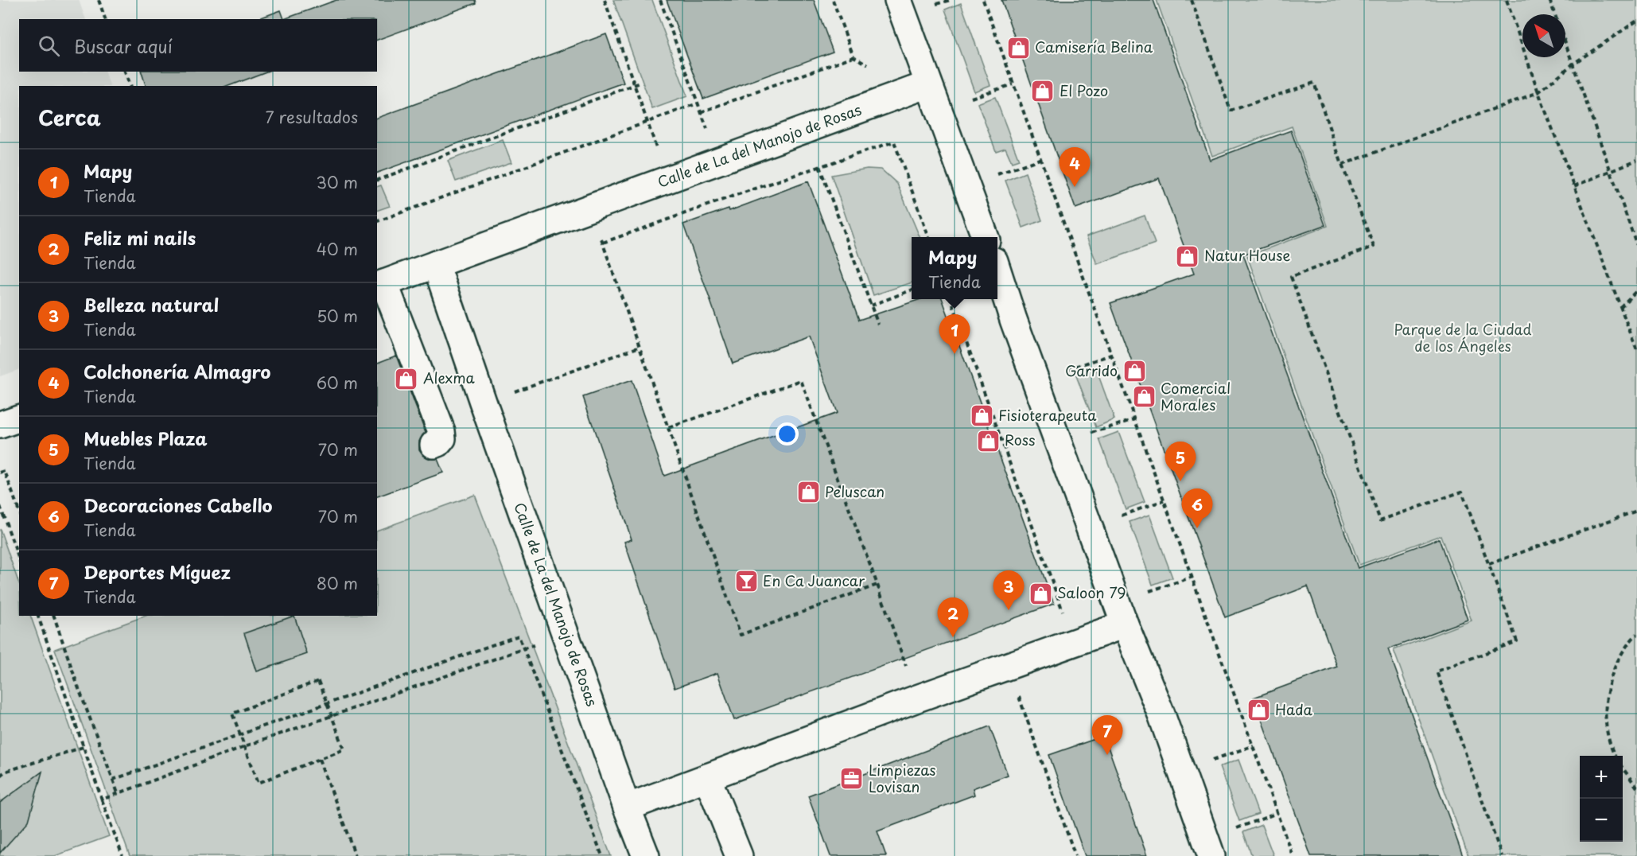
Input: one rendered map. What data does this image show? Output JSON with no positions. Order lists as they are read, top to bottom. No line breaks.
{"streets":{"street":["Calle de La del Manojo de Rosas"]},"parks":["Parque de la Ciudad de los Ángeles"],"places":{"shop":["Camisería Belina","El Pozo","Natur House","Garrido","Alexma","Comercial Morales","Fisioterapeuta","Ross","Peluscan","Saloon 79","Hada"],"bar":["En Ca Juancar"],"office":["Limpiezas Lovisan"]},"north":"top left","page":{"search":"Buscar aquí","heading":["Cerca","7 resultados"],"pins":["4","1","5","6","3","2","7"],"list":[{"mark":"1","name":"Mapy","note":"Tienda","value":"30 m"},{"mark":"2","name":"Feliz mi nails","note":"Tienda","value":"40 m"},{"mark":"3","name":"Belleza natural","note":"Tienda","value":"50 m"},{"mark":"4","name":"Colchonería Almagro","note":"Tienda","value":"60 m"},{"mark":"5","name":"Muebles Plaza","note":"Tienda","value":"70 m"},{"mark":"6","name":"Decoraciones Cabello","note":"Tienda","value":"70 m"},{"mark":"7","name":"Deportes Míguez","note":"Tienda","value":"80 m"}],"popup":["Mapy","Tienda"],"map_buttons":["+","−"]}}
